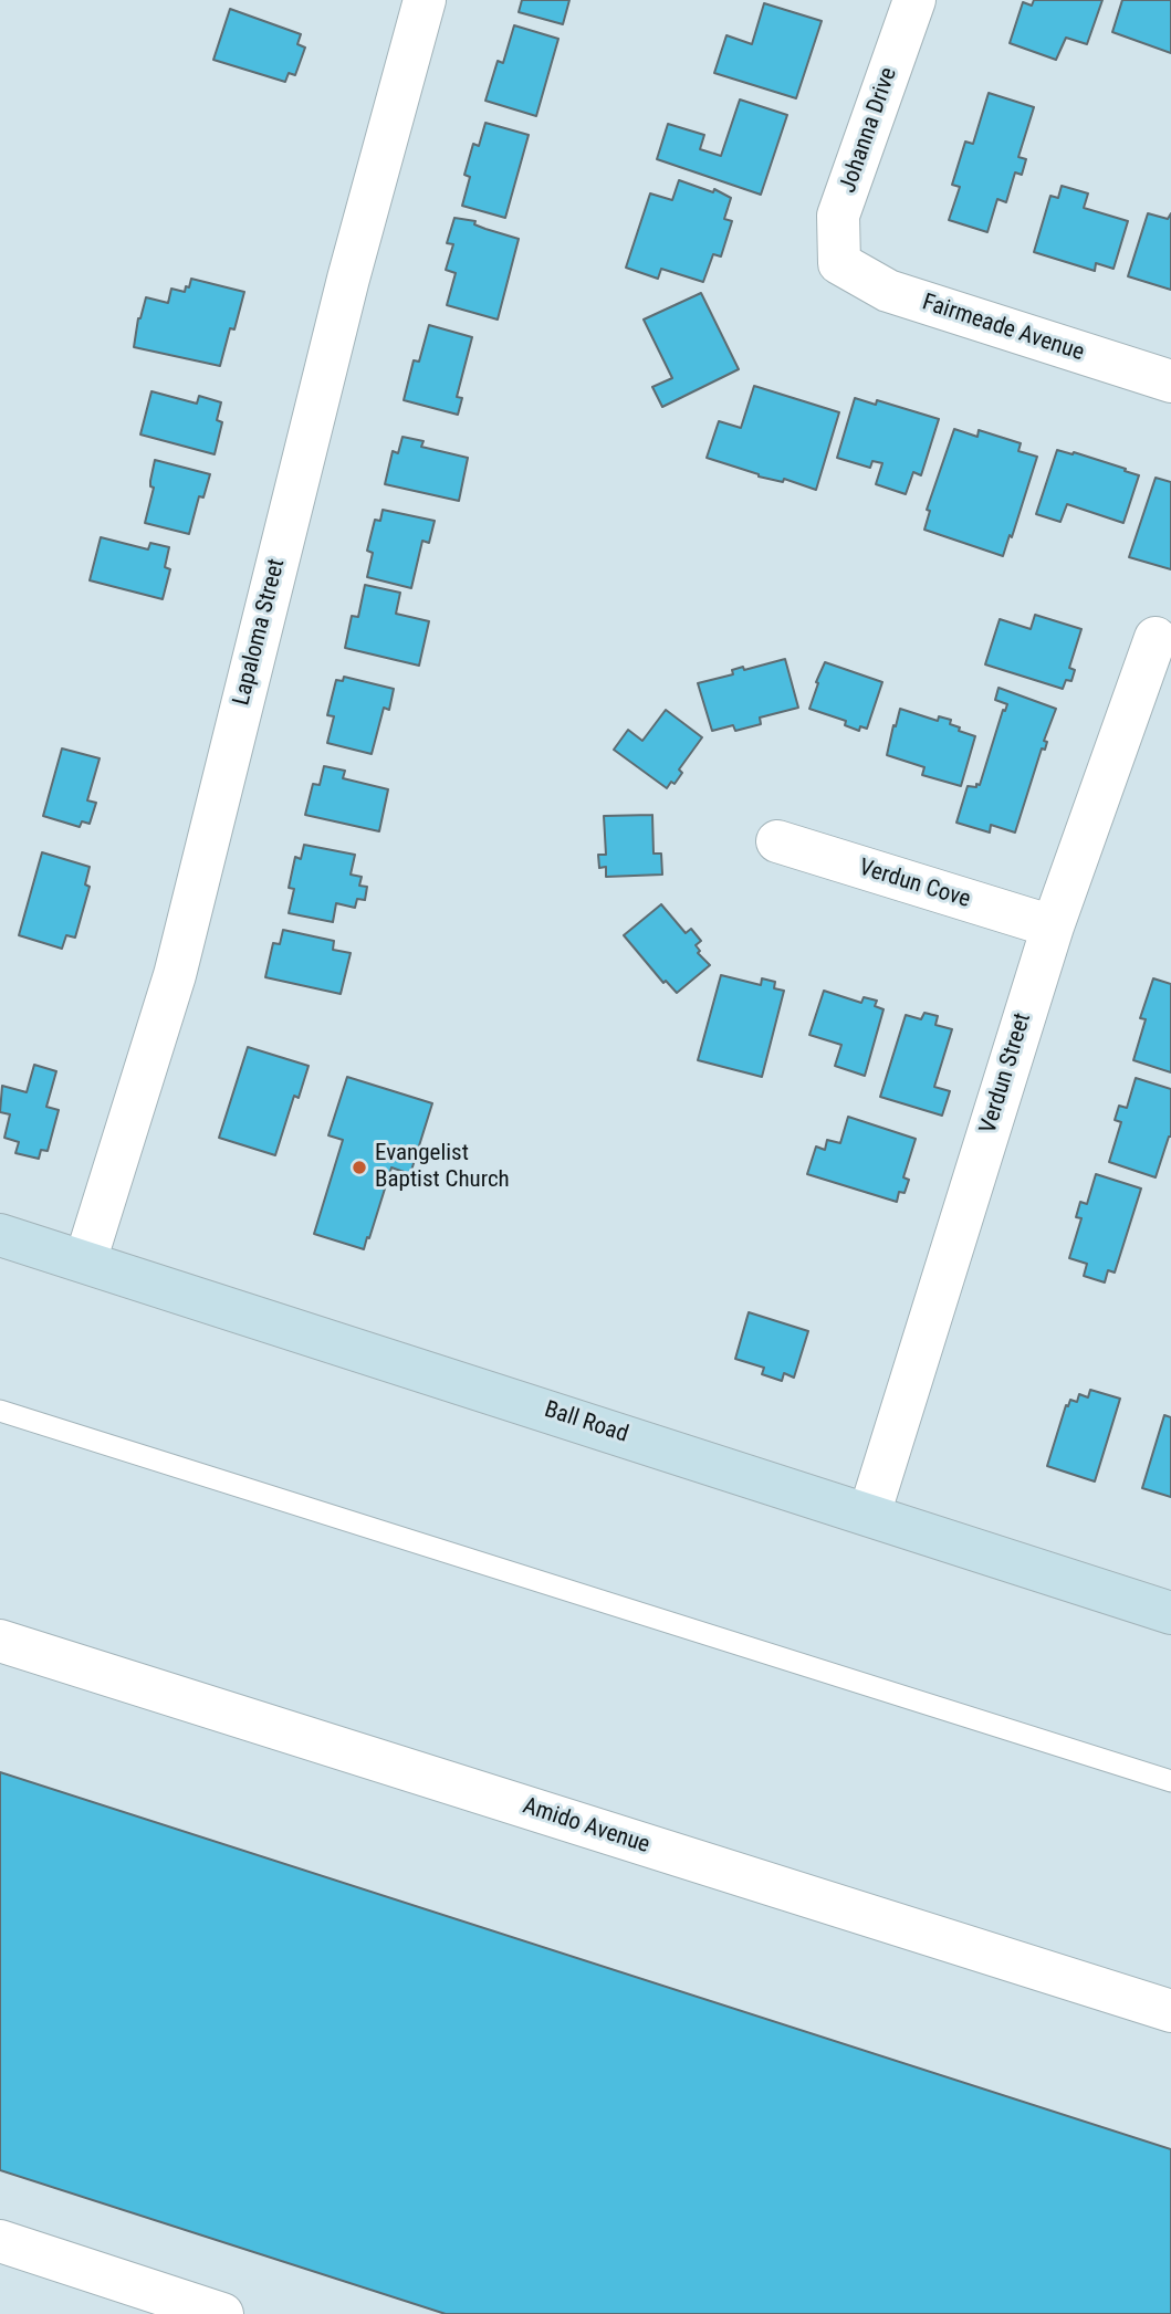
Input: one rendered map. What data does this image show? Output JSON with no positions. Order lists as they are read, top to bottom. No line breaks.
{"streets":{"main road":["Ball Road"],"street":["Johanna Drive","Fairmeade Avenue","Lapaloma Street","Verdun Cove","Verdun Street","Amido Avenue"]},"crossings":[["Johanna Drive","Fairmeade Avenue"],["Lapaloma Street","Ball Road"],["Verdun Cove","Verdun Street"],["Verdun Street","Ball Road"]],"places":["Evangelist Baptist Church"]}
